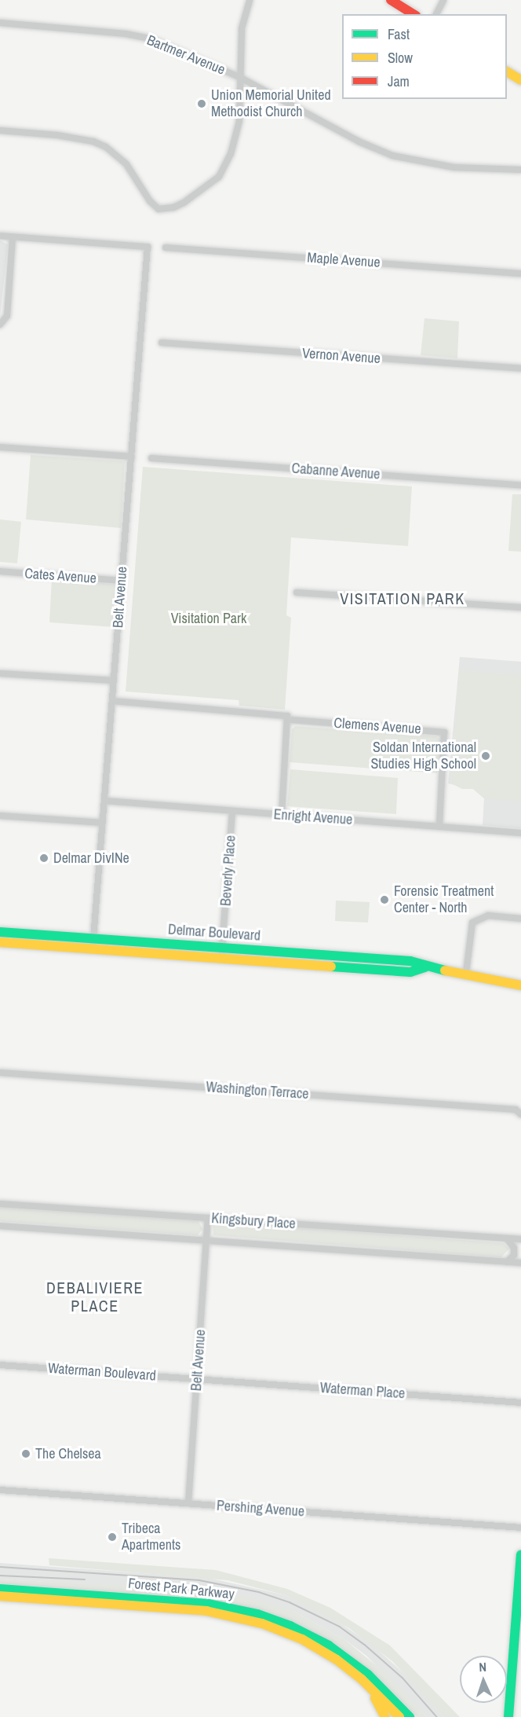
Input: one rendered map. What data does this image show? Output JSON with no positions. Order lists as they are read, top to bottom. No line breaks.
{"streets":{"main road":["Delmar Boulevard","Forest Park Parkway"],"street":["Bartmer Avenue","Maple Avenue","Vernon Avenue","Cabanne Avenue","Cates Avenue","Belt Avenue","Clemens Avenue","Enright Avenue","Beverly Place","Washington Terrace","Kingsbury Place","Waterman Boulevard","Waterman Place","Pershing Avenue"]},"crossings":[["Cates Avenue","Belt Avenue"],["Belt Avenue","Enright Avenue"],["Belt Avenue","Delmar Boulevard"],["Belt Avenue","Kingsbury Place"],["Belt Avenue","Waterman Boulevard"],["Belt Avenue","Waterman Place"],["Belt Avenue","Pershing Avenue"],["Clemens Avenue","Enright Avenue"],["Enright Avenue","Beverly Place"],["Beverly Place","Delmar Boulevard"],["Waterman Boulevard","Waterman Place"]],"districts":["VISITATION PARK","DEBALIVIERE PLACE"],"parks":["Visitation Park"],"places":["Union Memorial United Methodist Church","Soldan International Studies High School","Delmar DivINe","Forensic Treatment Center - North","The Chelsea","Tribeca Apartments"],"legend":["Fast","Slow","Jam"],"north":"top"}
